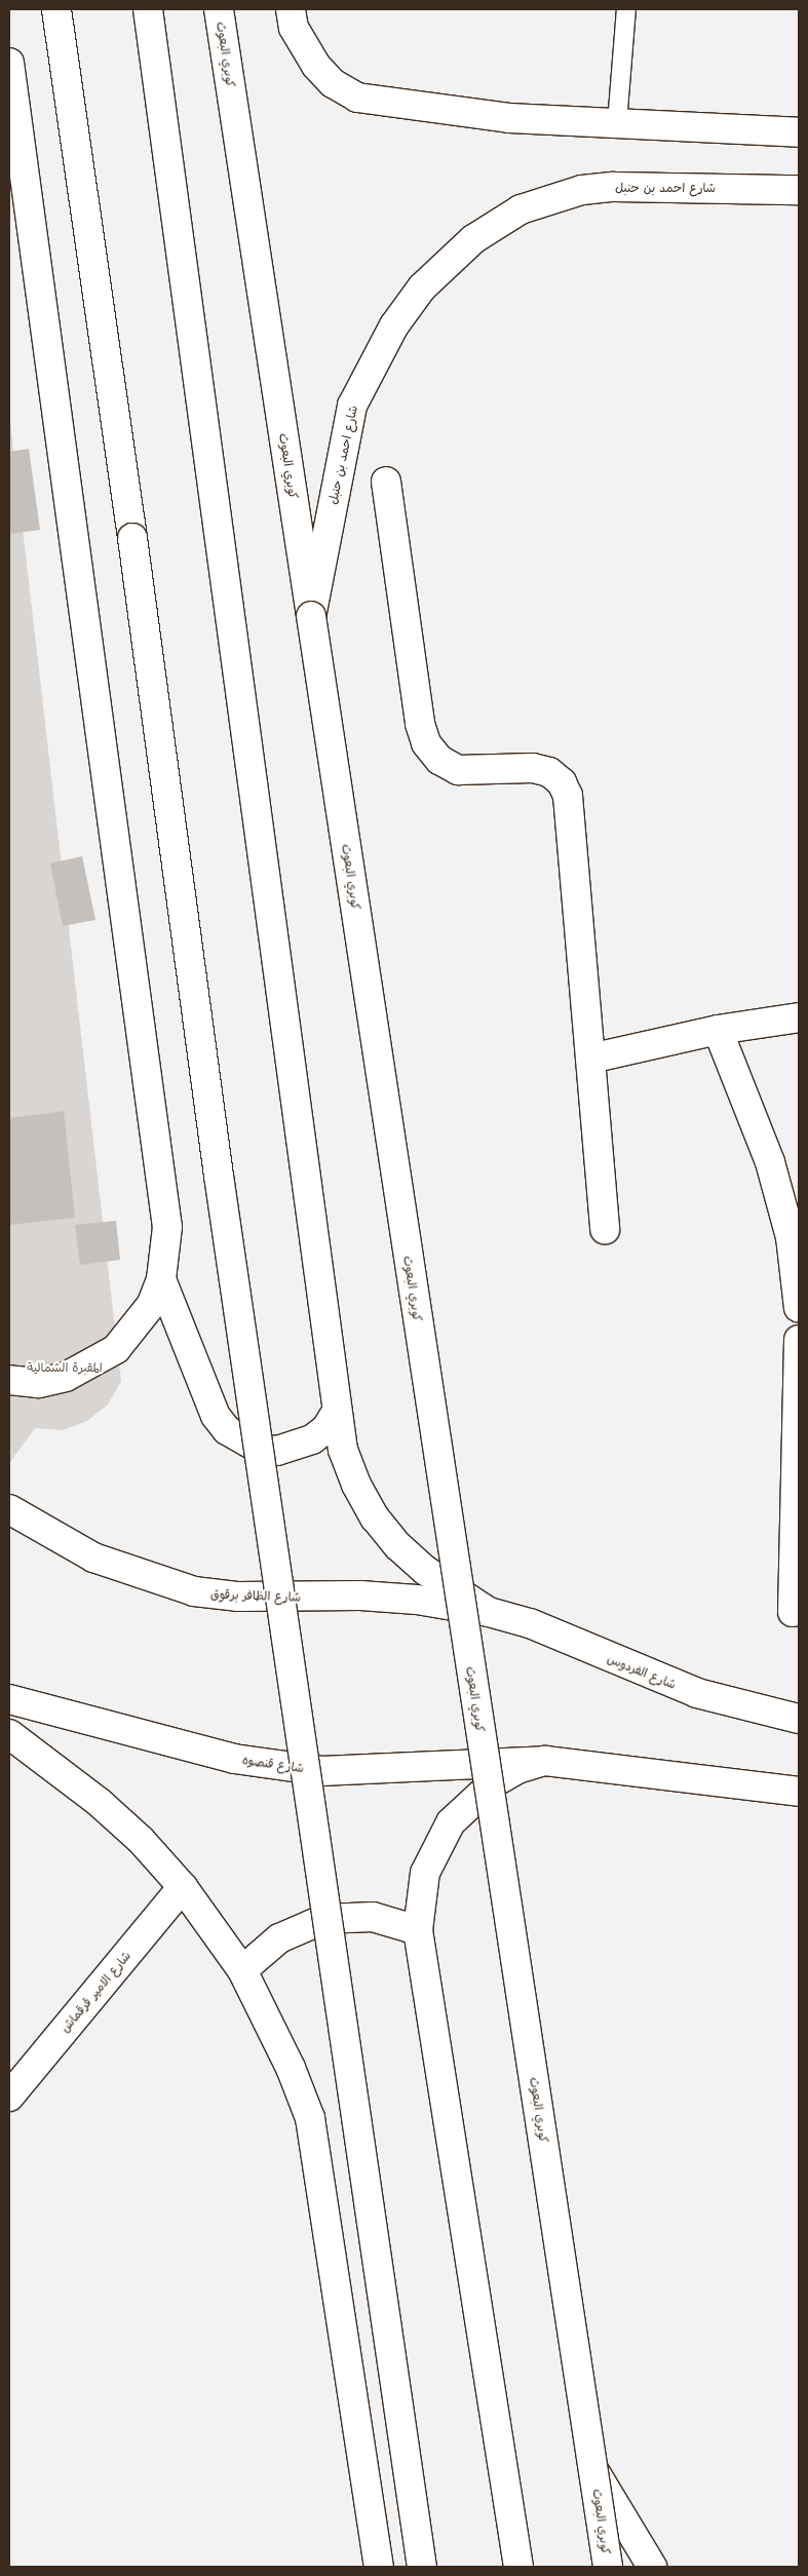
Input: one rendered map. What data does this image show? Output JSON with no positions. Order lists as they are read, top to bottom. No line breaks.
{"streets":{"main road":["كوبري البعوث","شارع احمد بن حنبل","شارع الظافر برقوق","شارع الفردوس","شارع قنصوه","شارع الامير قرقماش"]},"crossings":[["كوبري البعوث","شارع احمد بن حنبل"],["شارع الظافر برقوق","شارع الفردوس"]],"parks":["المقبرة الشمالية"]}
